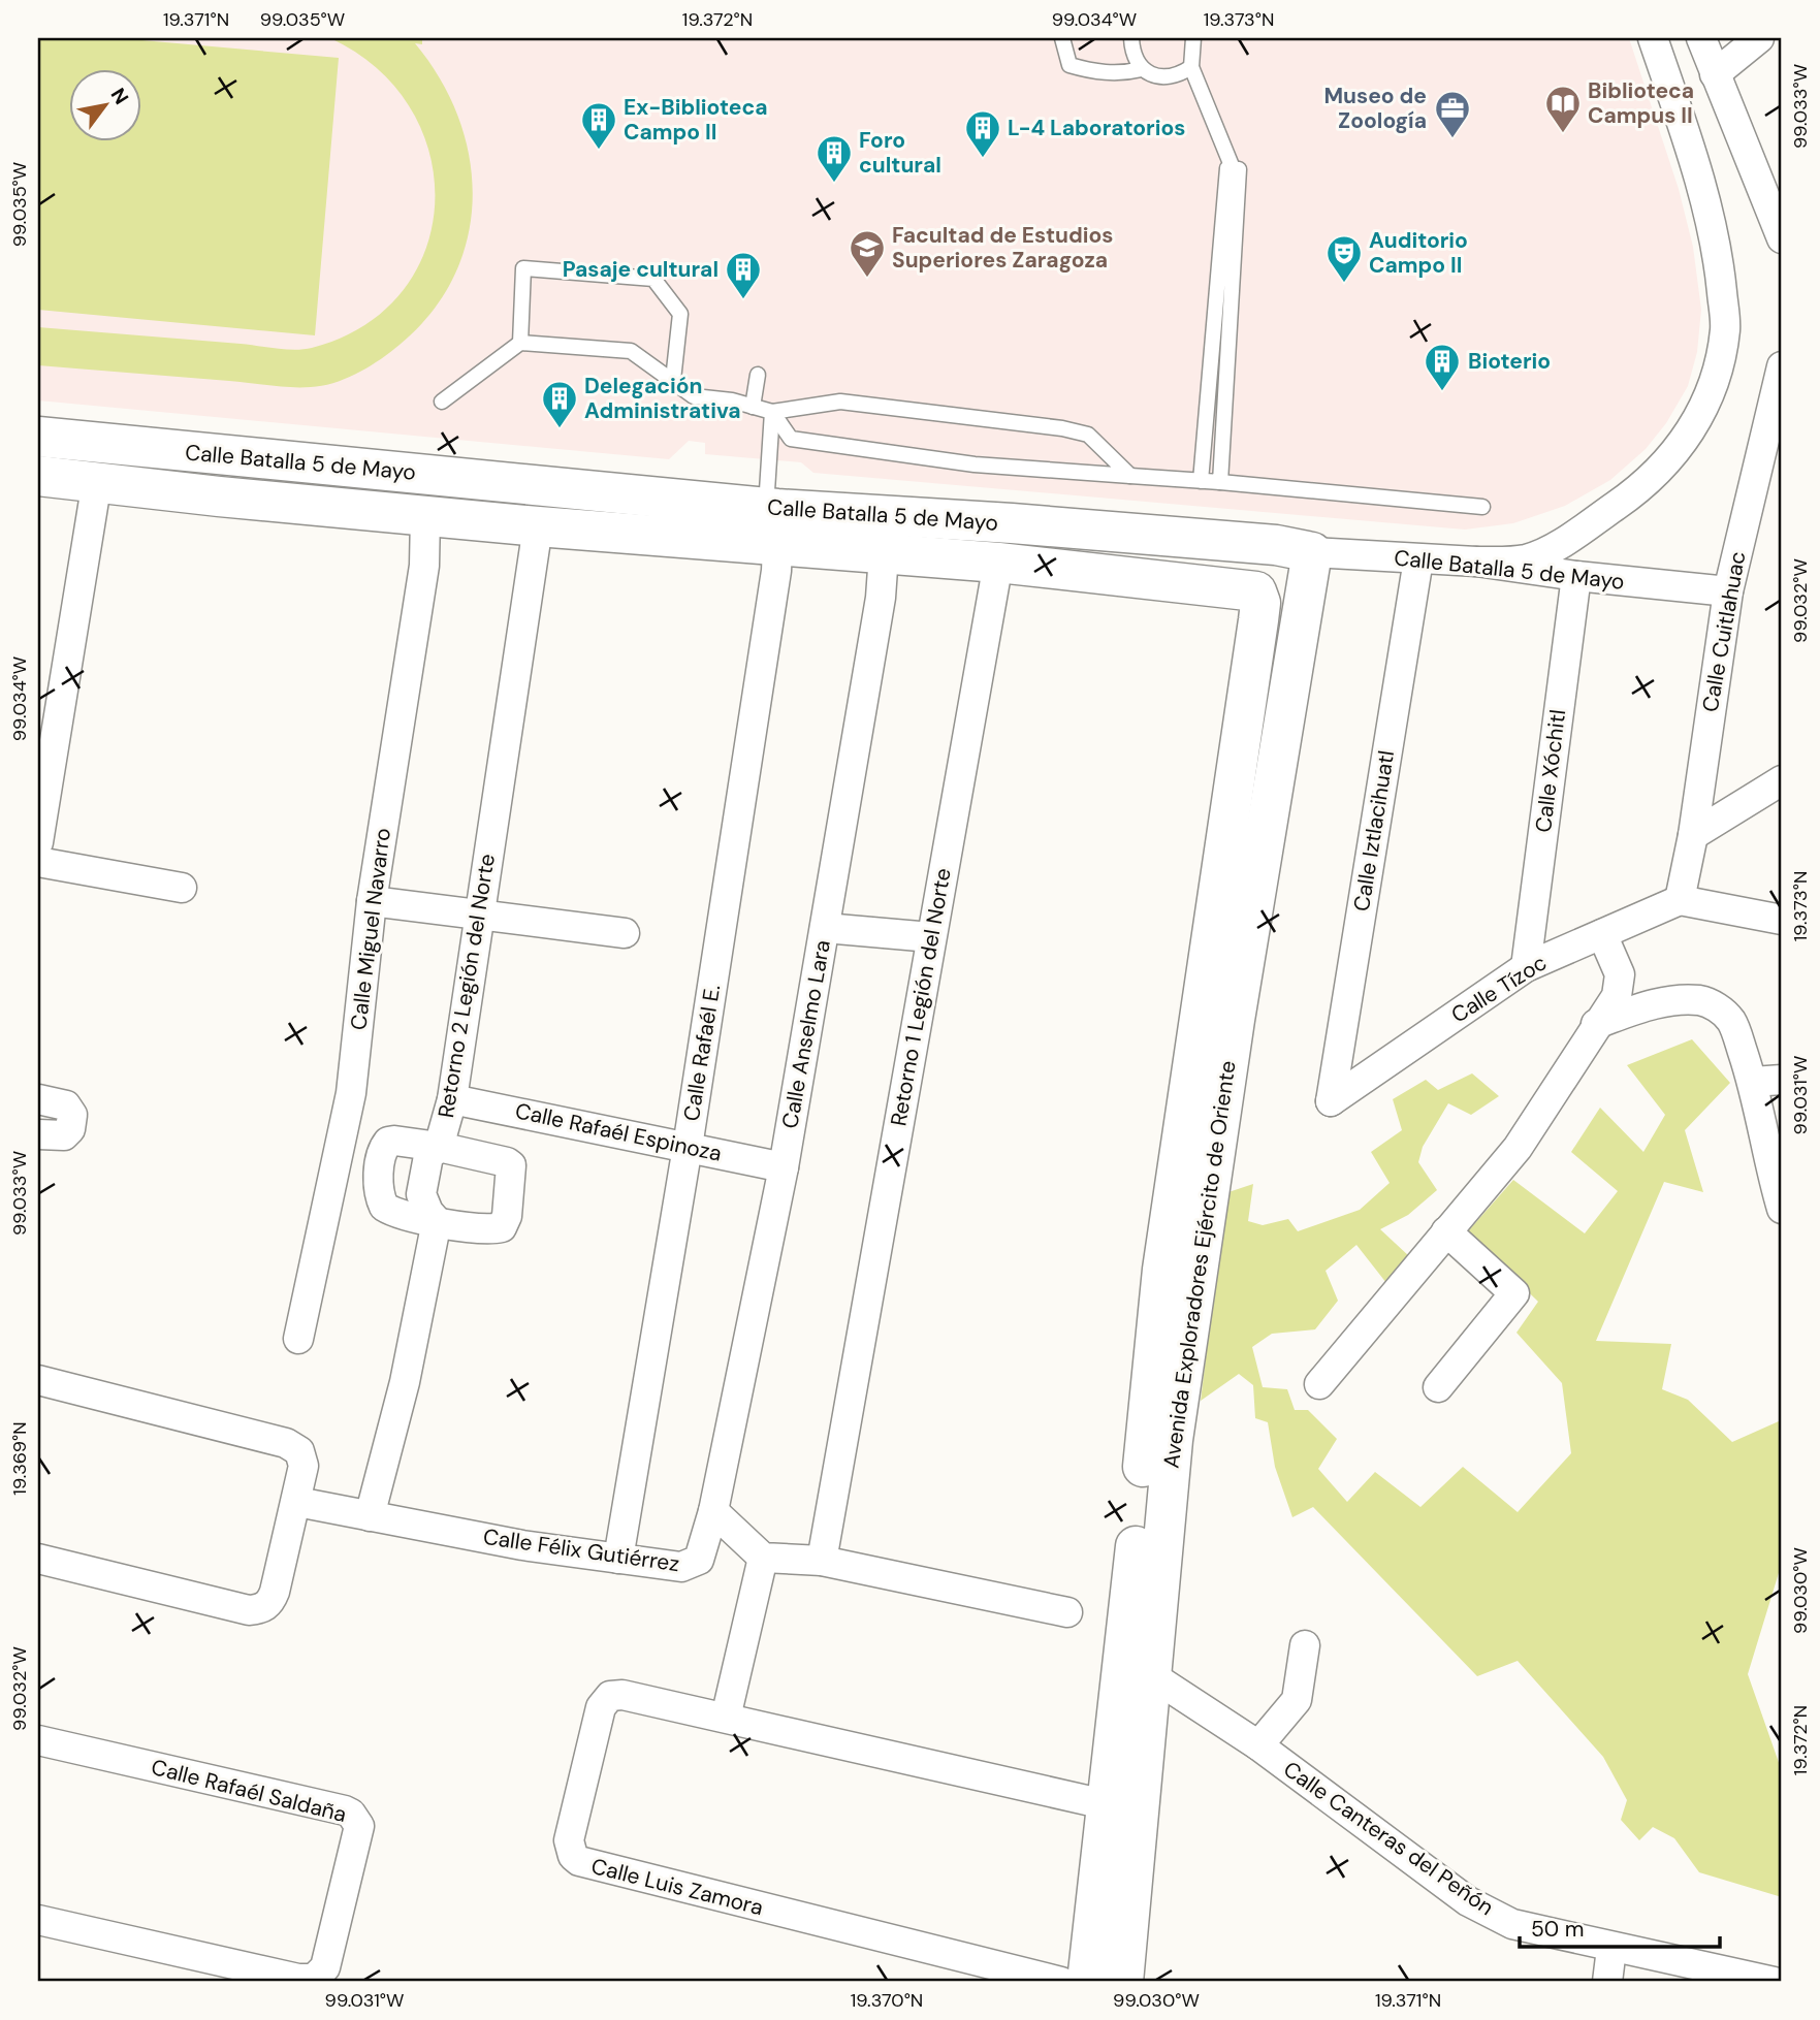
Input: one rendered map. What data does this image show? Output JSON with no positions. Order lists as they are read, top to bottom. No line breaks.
{"streets":{"street":["Calle Batalla 5 de Mayo","Calle Cuitlahuac","Calle Xóchitl","Calle Iztlacihuatl","Calle Miguel Navarro","Retorno 2 Legión del Norte","Calle Tízoc","Retorno 1 Legión del Norte","Calle Anselmo Lara","Calle Rafaél E.","Calle Rafaél Espinoza","Avenida Exploradores Ejército de Oriente","Calle Félix Gutiérrez","Calle Rafaél Saldaña","Calle Canteras del Peñón","Calle Luis Zamora"]},"crossings":[["Calle Batalla 5 de Mayo","Calle Cuitlahuac"],["Calle Batalla 5 de Mayo","Calle Xóchitl"],["Calle Batalla 5 de Mayo","Calle Iztlacihuatl"],["Calle Batalla 5 de Mayo","Calle Miguel Navarro"],["Calle Batalla 5 de Mayo","Retorno 2 Legión del Norte"],["Calle Batalla 5 de Mayo","Retorno 1 Legión del Norte"],["Calle Batalla 5 de Mayo","Calle Anselmo Lara"],["Calle Batalla 5 de Mayo","Calle Rafaél E."],["Calle Batalla 5 de Mayo","Avenida Exploradores Ejército de Oriente"],["Calle Cuitlahuac","Calle Tízoc"],["Calle Xóchitl","Calle Tízoc"],["Calle Iztlacihuatl","Calle Tízoc"],["Retorno 2 Legión del Norte","Calle Rafaél Espinoza"],["Calle Anselmo Lara","Calle Rafaél Espinoza"],["Calle Anselmo Lara","Calle Félix Gutiérrez"],["Calle Rafaél E.","Calle Rafaél Espinoza"],["Calle Rafaél E.","Calle Félix Gutiérrez"],["Avenida Exploradores Ejército de Oriente","Calle Canteras del Peñón"],["Avenida Exploradores Ejército de Oriente","Calle Luis Zamora"]],"places":{"library":["Biblioteca Campus II"],"office":["Museo de Zoología"],"building":["Ex-Biblioteca Campo II","L-4 Laboratorios","Foro cultural","Pasaje cultural","Bioterio","Delegación Administrativa"],"school or university":["Facultad de Estudios Superiores Zaragoza"],"theatre":["Auditorio Campo II"]},"scale_bar":"50 m","north":"top right","coordinates":["19.371°N","99.035°W","19.372°N","99.034°W","19.373°N","99.033°W","99.032°W","99.031°W","19.369°N","99.030°W","19.370°N"]}
